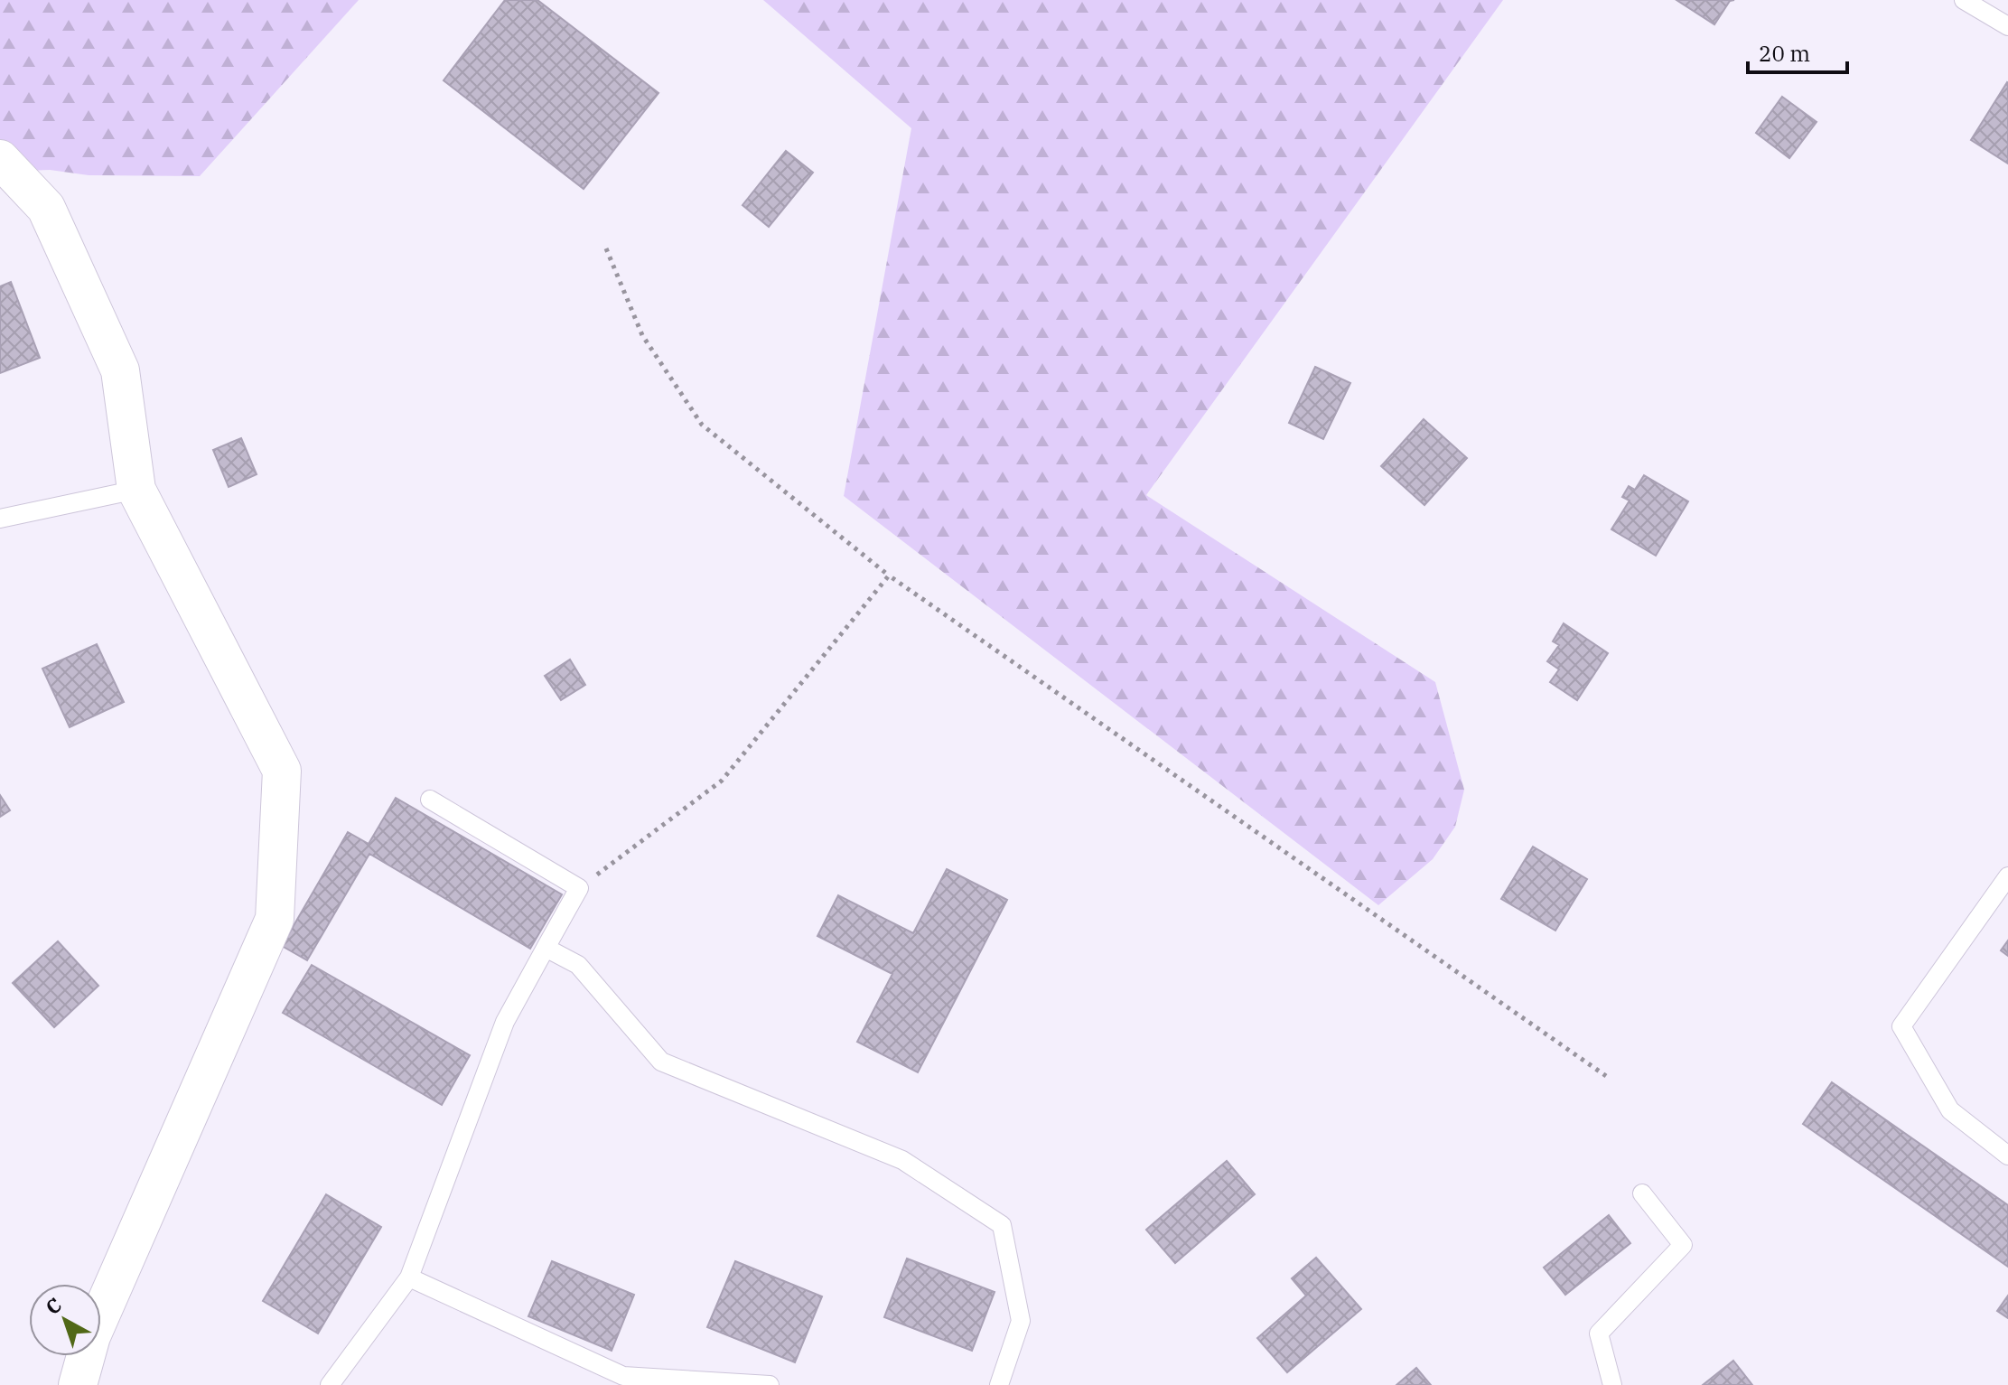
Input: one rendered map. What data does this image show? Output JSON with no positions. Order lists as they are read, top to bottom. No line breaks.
{"scale_bar":"20 m","north":"top left"}
